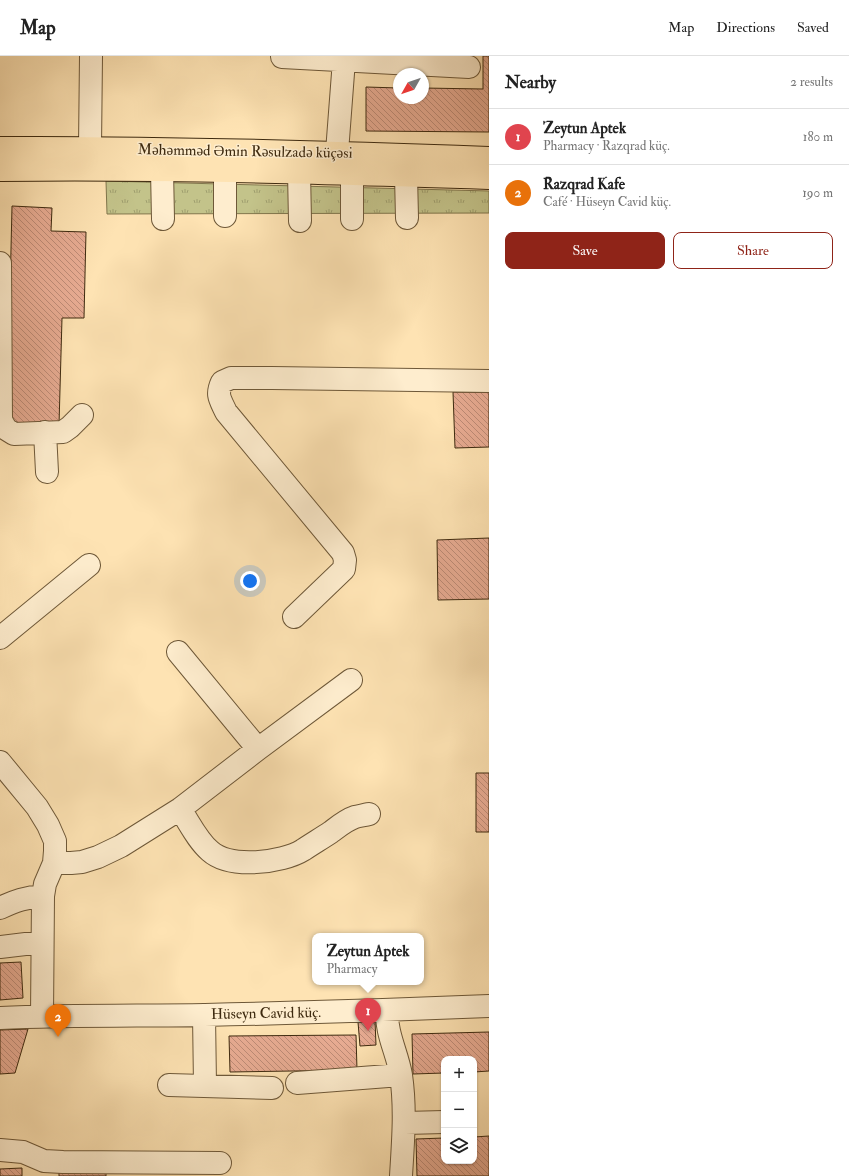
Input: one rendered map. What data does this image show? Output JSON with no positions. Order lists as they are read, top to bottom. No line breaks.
{"streets":{"main road":["Məhəmməd Əmin Rəsulzadə küçəsi"],"street":["Hüseyn Cavid küç."]},"north":"bottom left","page":{"header":"Map","nav":["Map","Directions","Saved"],"heading":["Nearby","2 results"],"list":[{"mark":"1","name":"Zeytun Aptek","note":"Pharmacy · Razqrad küç.","value":"180 m"},{"mark":"2","name":"Razqrad Kafe","note":"Café · Hüseyn Cavid küç.","value":"190 m"}],"buttons":["Save","Share"],"popup":["Zeytun Aptek","Pharmacy"],"pins":["1","2"],"map_buttons":["+","−"]}}
